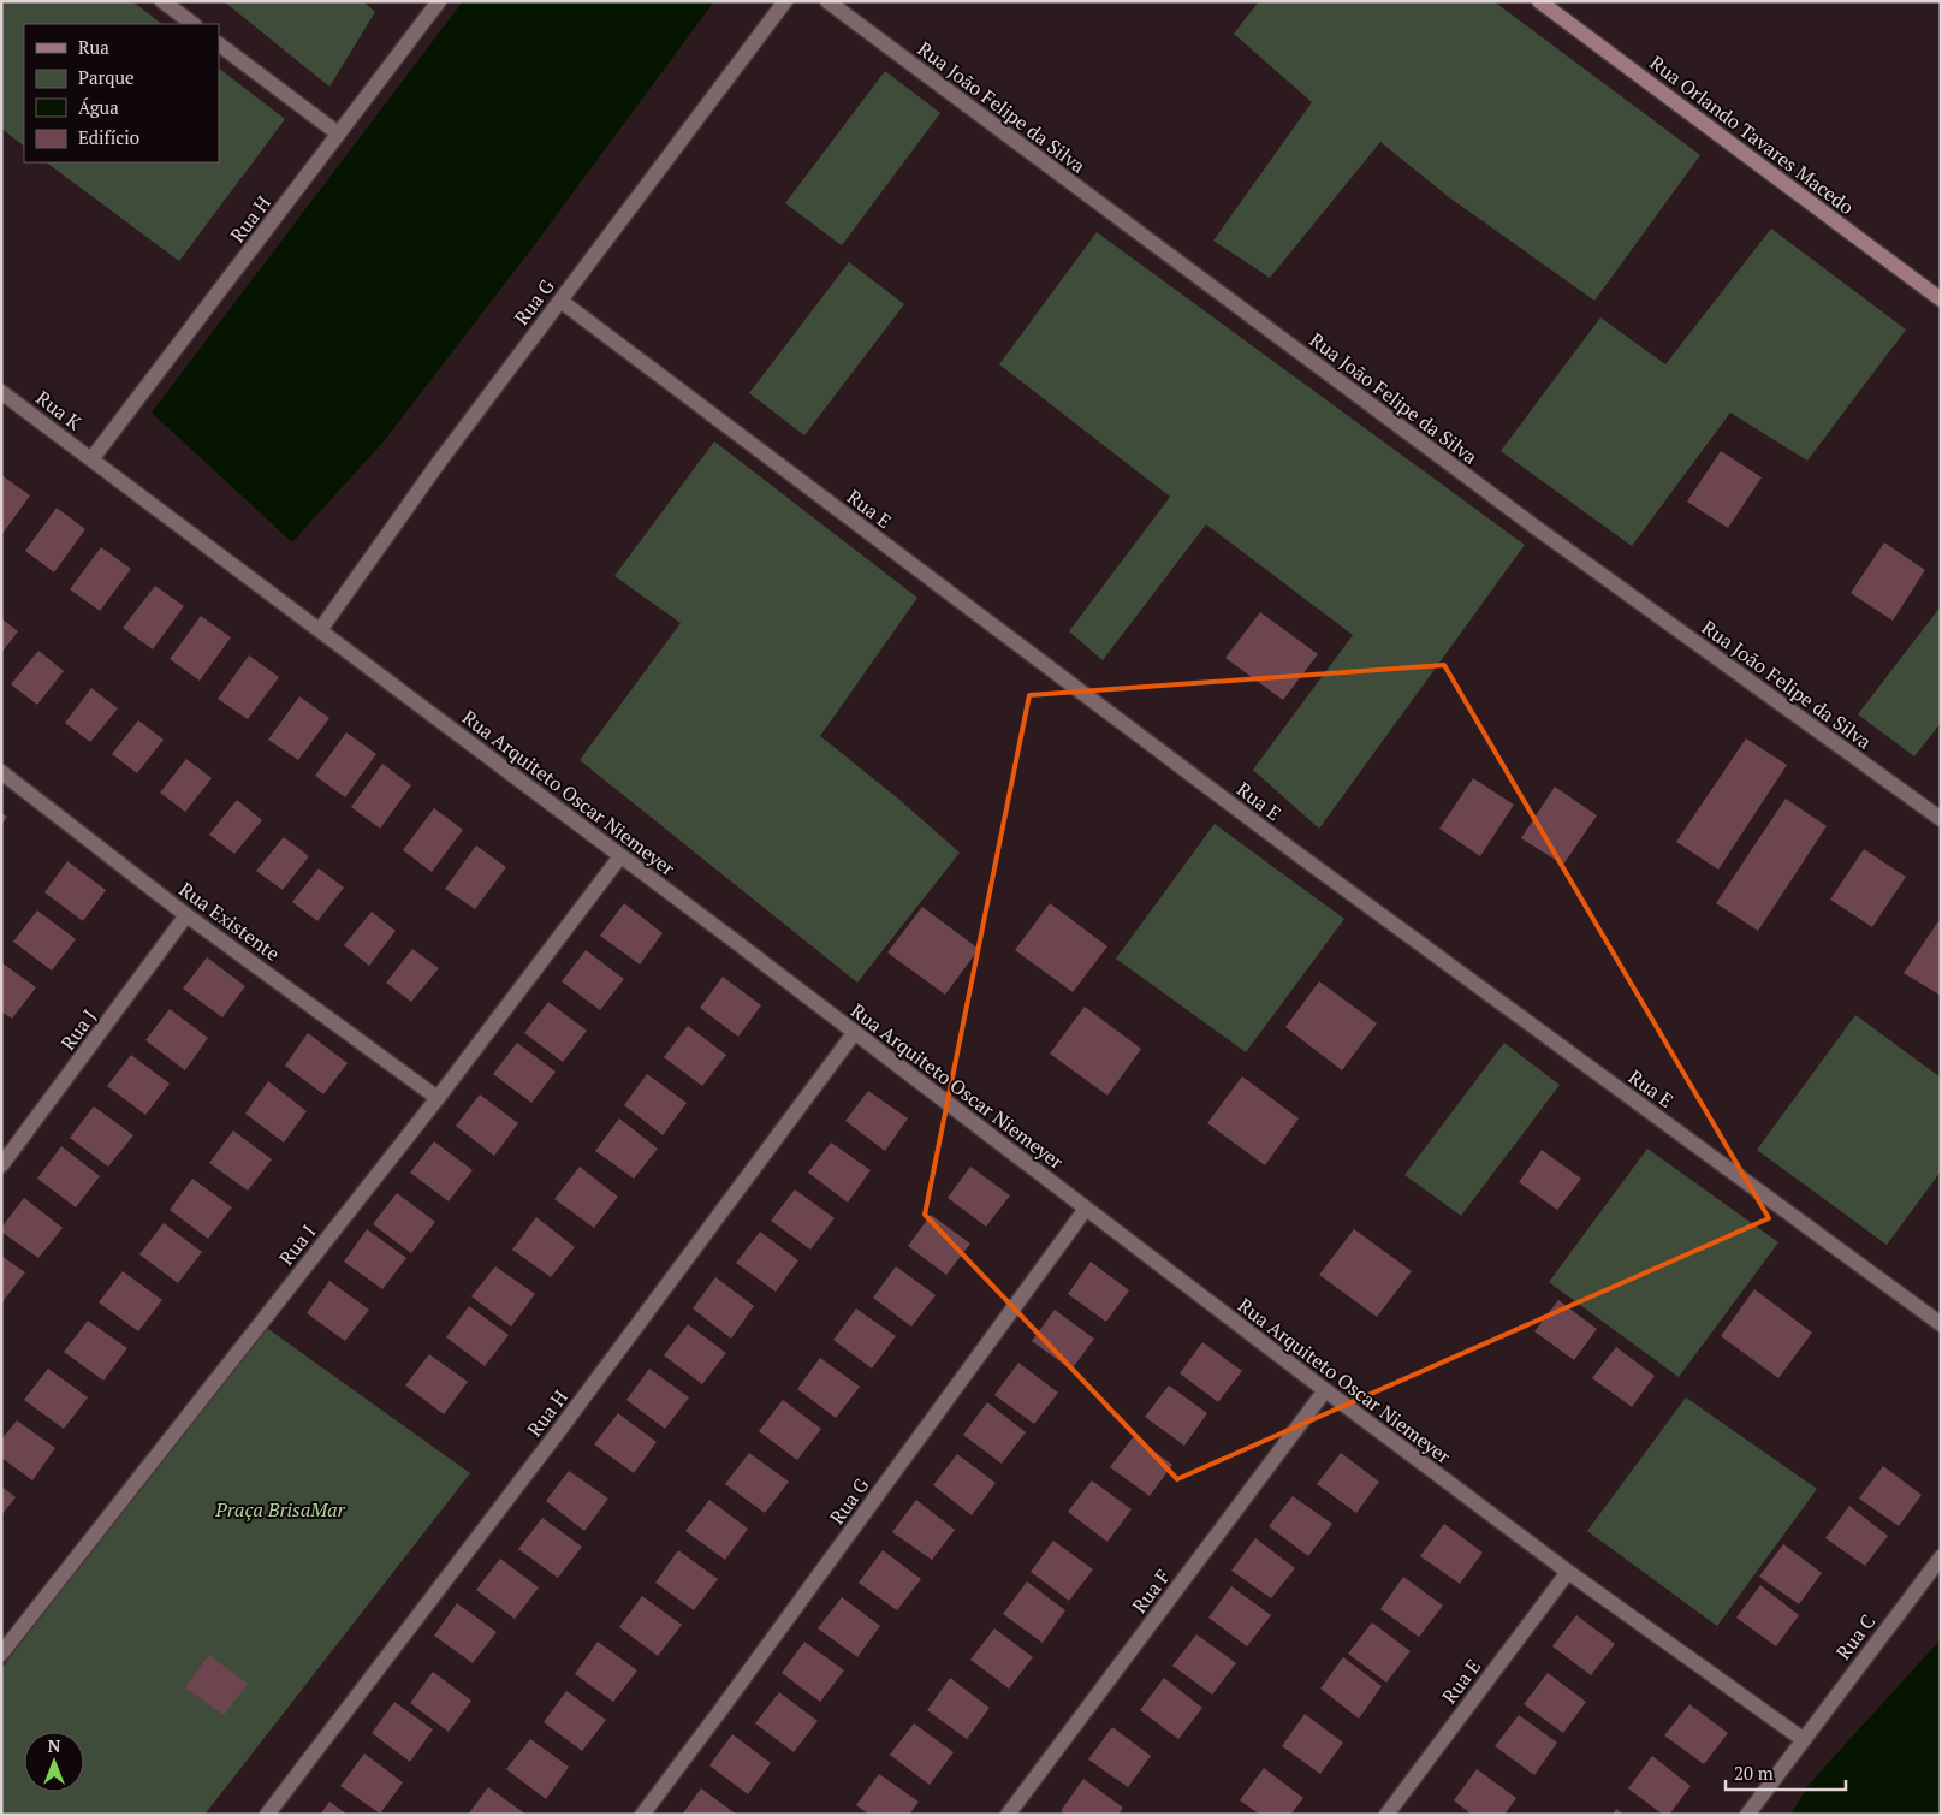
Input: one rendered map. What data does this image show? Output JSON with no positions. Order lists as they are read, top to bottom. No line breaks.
{"streets":{"street":["Rua João Felipe da Silva","Rua Orlando Tavares Macedo","Rua H","Rua G","Rua K","Rua E","Rua Arquiteto Oscar Niemeyer","Rua Existente","Rua J","Rua I","Rua F","Rua C"]},"crossings":[["Rua H","Rua K"],["Rua H","Rua Arquiteto Oscar Niemeyer"],["Rua G","Rua E"],["Rua G","Rua Arquiteto Oscar Niemeyer"],["Rua K","Rua Arquiteto Oscar Niemeyer"],["Rua E","Rua Arquiteto Oscar Niemeyer"],["Rua Arquiteto Oscar Niemeyer","Rua I"],["Rua Arquiteto Oscar Niemeyer","Rua F"],["Rua Arquiteto Oscar Niemeyer","Rua C"],["Rua Existente","Rua J"],["Rua Existente","Rua I"]],"parks":["Praça BrisaMar"],"legend":["Rua","Parque","Água","Edifício"],"scale_bar":"20 m","north":"top"}
